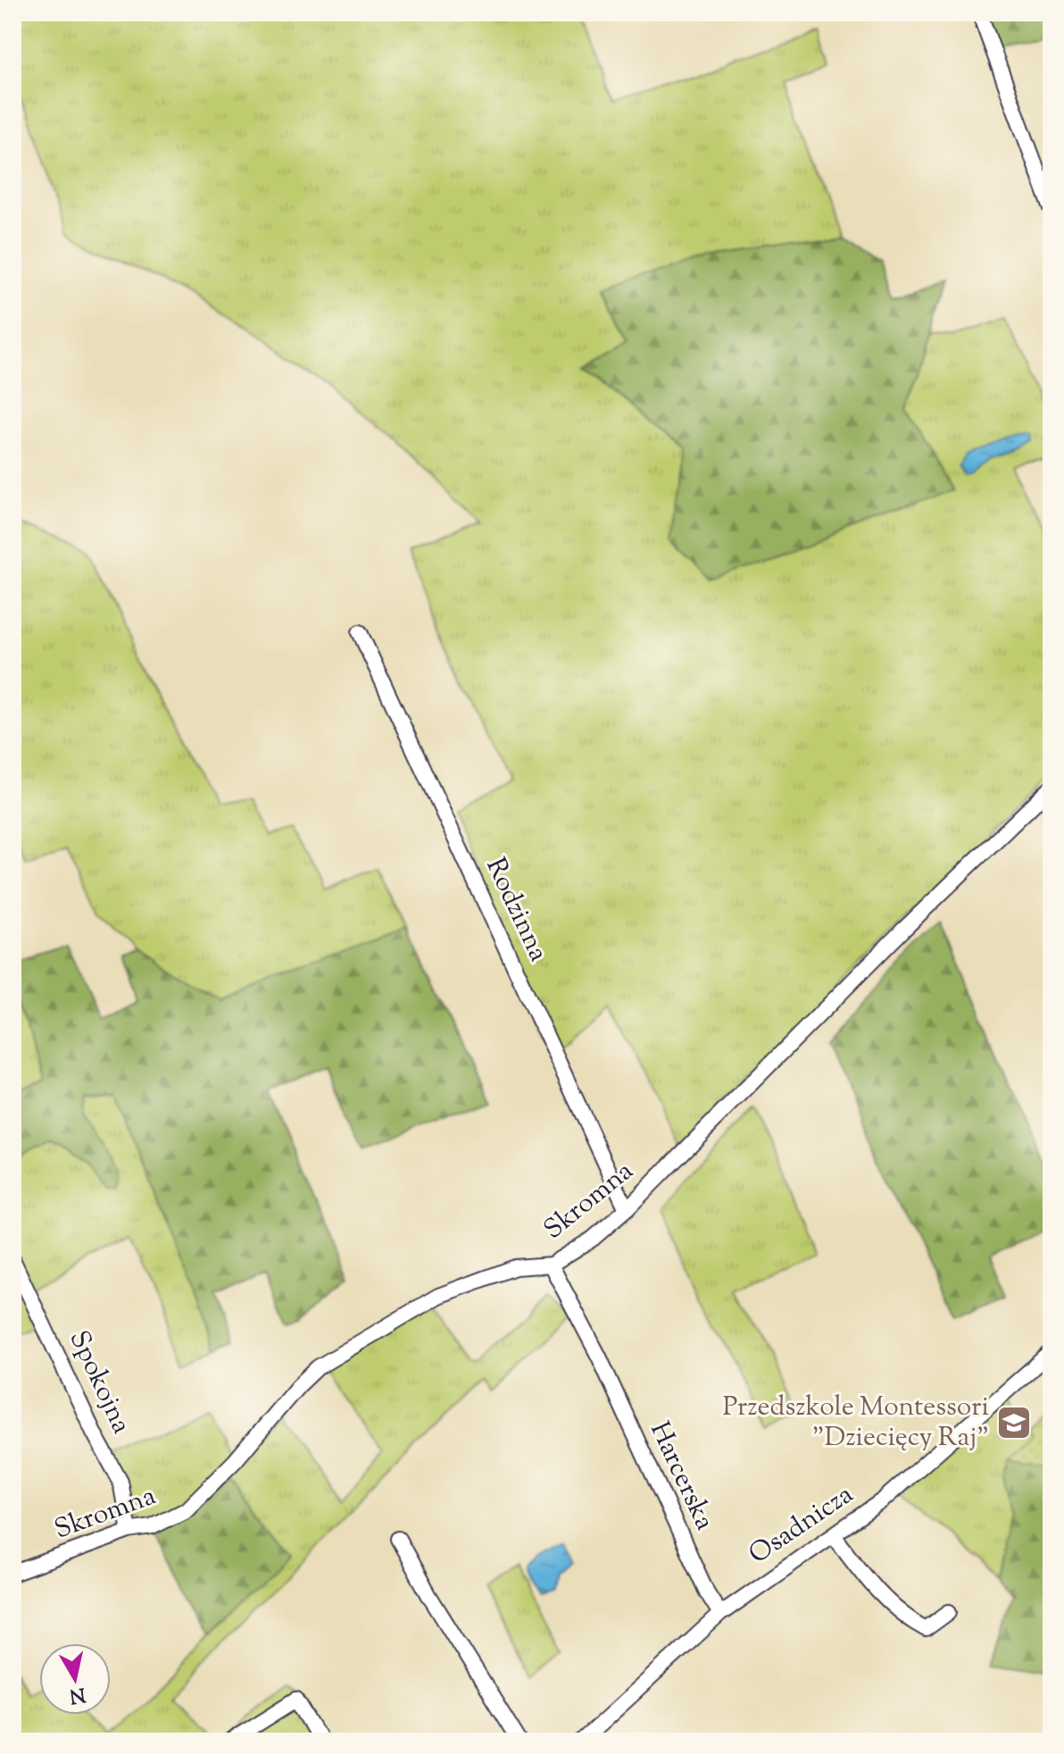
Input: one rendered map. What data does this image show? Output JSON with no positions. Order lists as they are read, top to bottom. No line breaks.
{"streets":{"street":["Rodzinna","Skromna","Spokojna","Harcerska","Osadnicza"]},"crossings":[["Rodzinna","Skromna"],["Skromna","Spokojna"],["Skromna","Harcerska"],["Harcerska","Osadnicza"]],"places":{"school or university":["Przedszkole Montessori \"Dziecięcy Raj\""]},"north":"bottom"}
